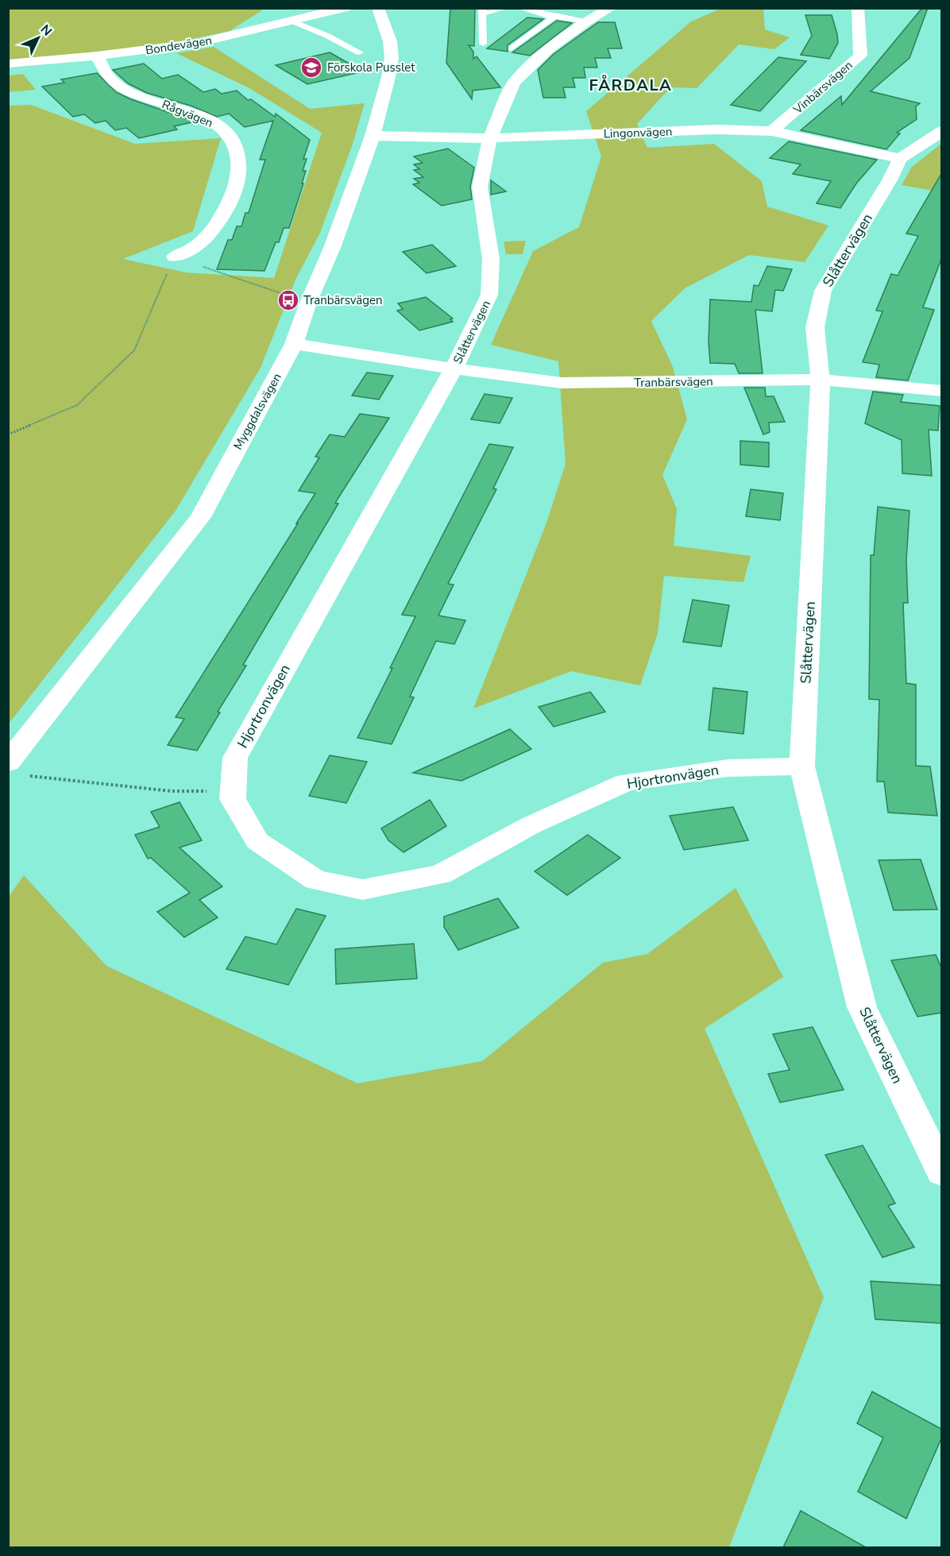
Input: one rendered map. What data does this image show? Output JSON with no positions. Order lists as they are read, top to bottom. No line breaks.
{"streets":{"street":["Bondevägen","Vinbärsvägen","Rågvägen","Lingonvägen","Slåttervägen","Tranbärsvägen","Myggdalsvägen","Hjortronvägen"]},"crossings":[["Bondevägen","Rågvägen"],["Vinbärsvägen","Lingonvägen"],["Lingonvägen","Slåttervägen"],["Lingonvägen","Myggdalsvägen"],["Slåttervägen","Tranbärsvägen"],["Slåttervägen","Hjortronvägen"],["Tranbärsvägen","Myggdalsvägen"],["Tranbärsvägen","Hjortronvägen"]],"districts":["FÅRDALA"],"places":{"school or university":["Förskola Pusslet"],"bus stop":["Tranbärsvägen"]},"north":"top right"}
